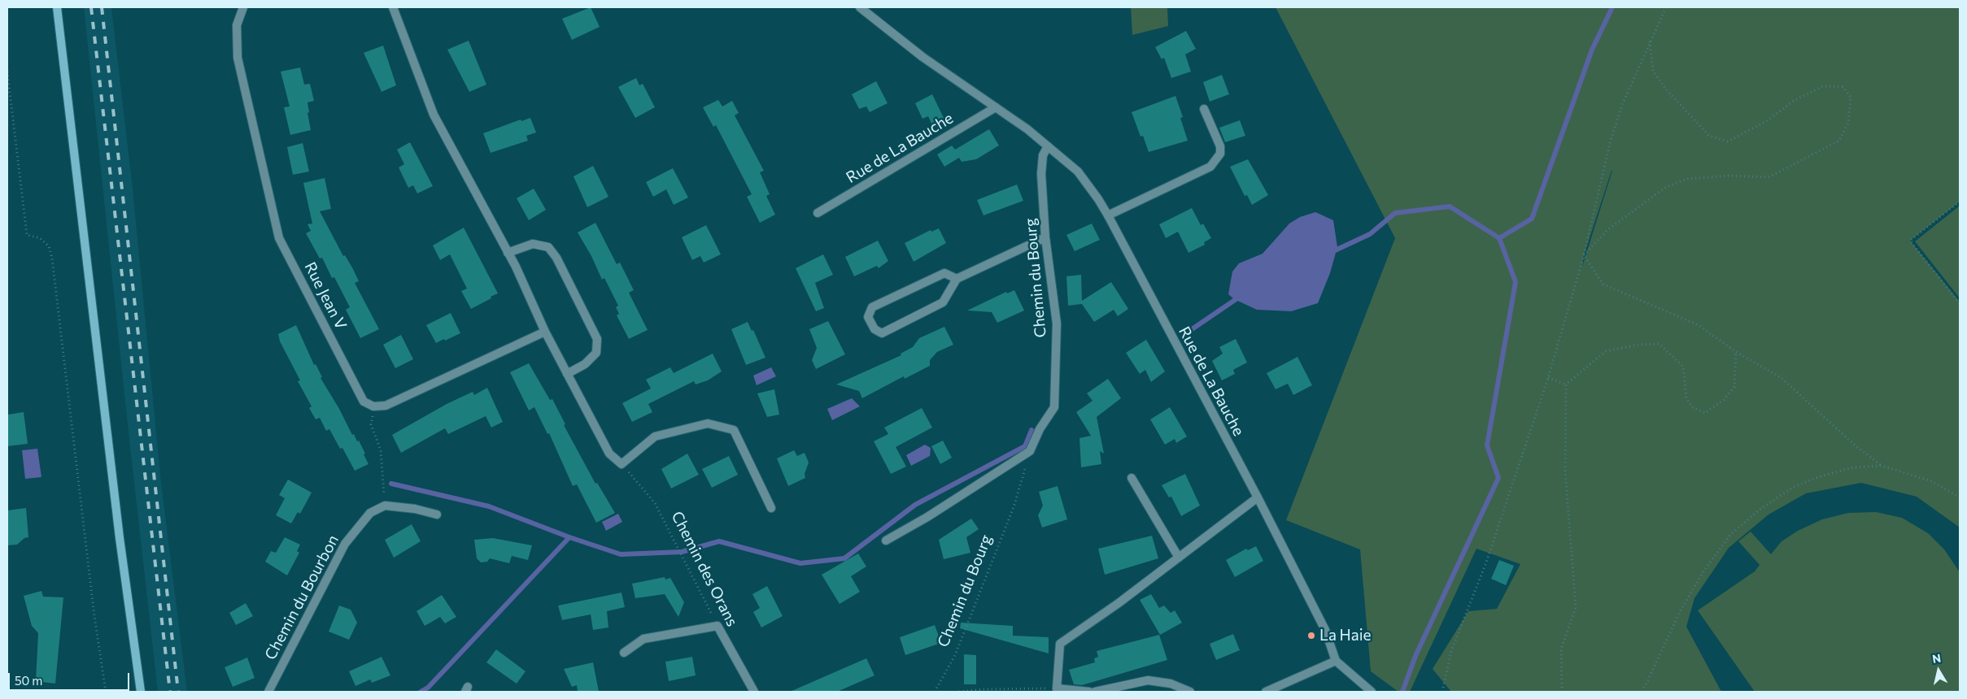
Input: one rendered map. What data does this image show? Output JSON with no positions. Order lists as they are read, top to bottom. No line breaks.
{"streets":{"street":["Rue de La Bauche","Chemin du Bourg","Rue Jean V","Chemin des Orans","Chemin du Bourbon"]},"crossings":[["Rue de La Bauche","Chemin du Bourg"]],"places":["La Haie"],"scale_bar":"50 m","north":"top"}
